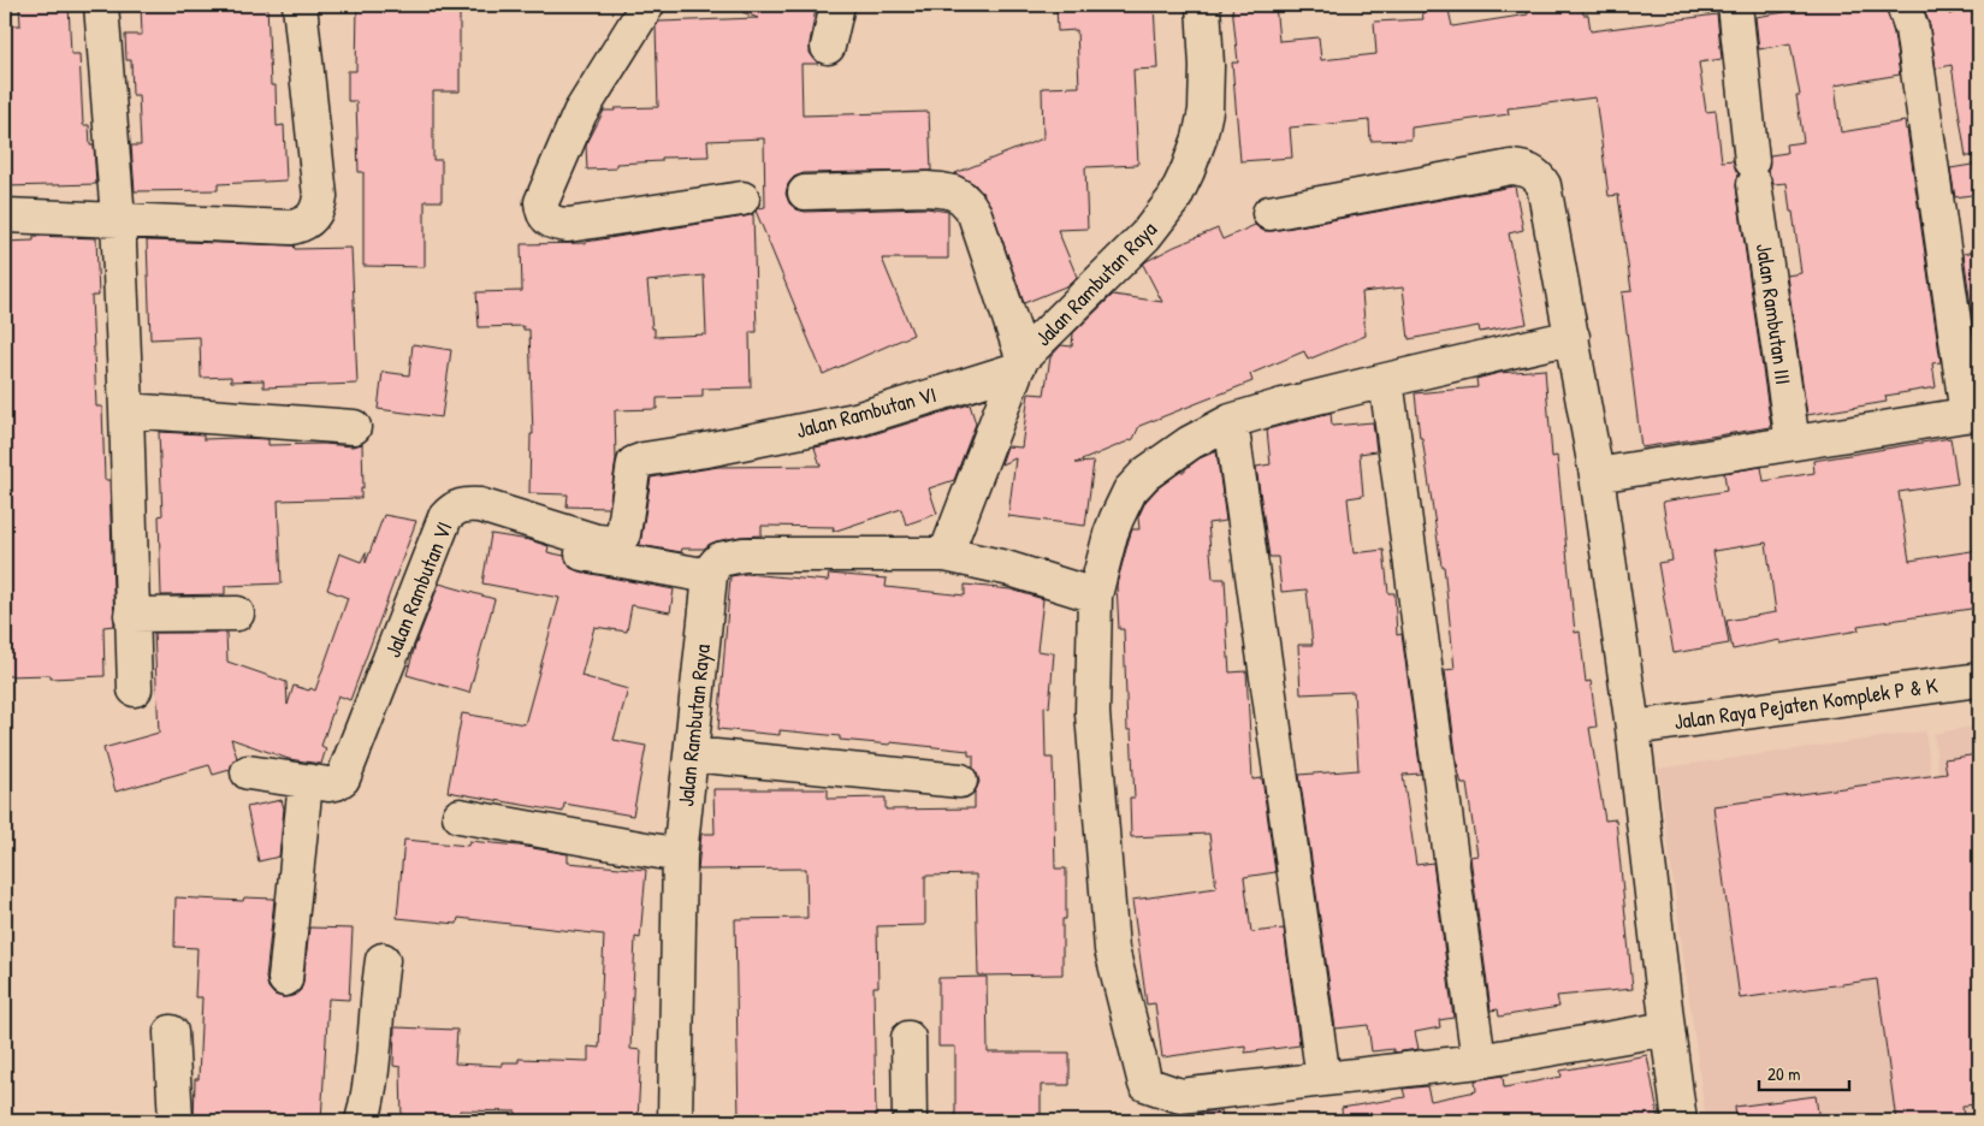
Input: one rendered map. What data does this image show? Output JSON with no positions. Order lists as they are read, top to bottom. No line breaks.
{"streets":{"street":["Jalan Rambutan Raya","Jalan Rambutan III","Jalan Rambutan VI","Jalan Raya Pejaten Komplek P & K"]},"crossings":[["Jalan Rambutan Raya","Jalan Rambutan VI"]],"scale_bar":"20 m"}
